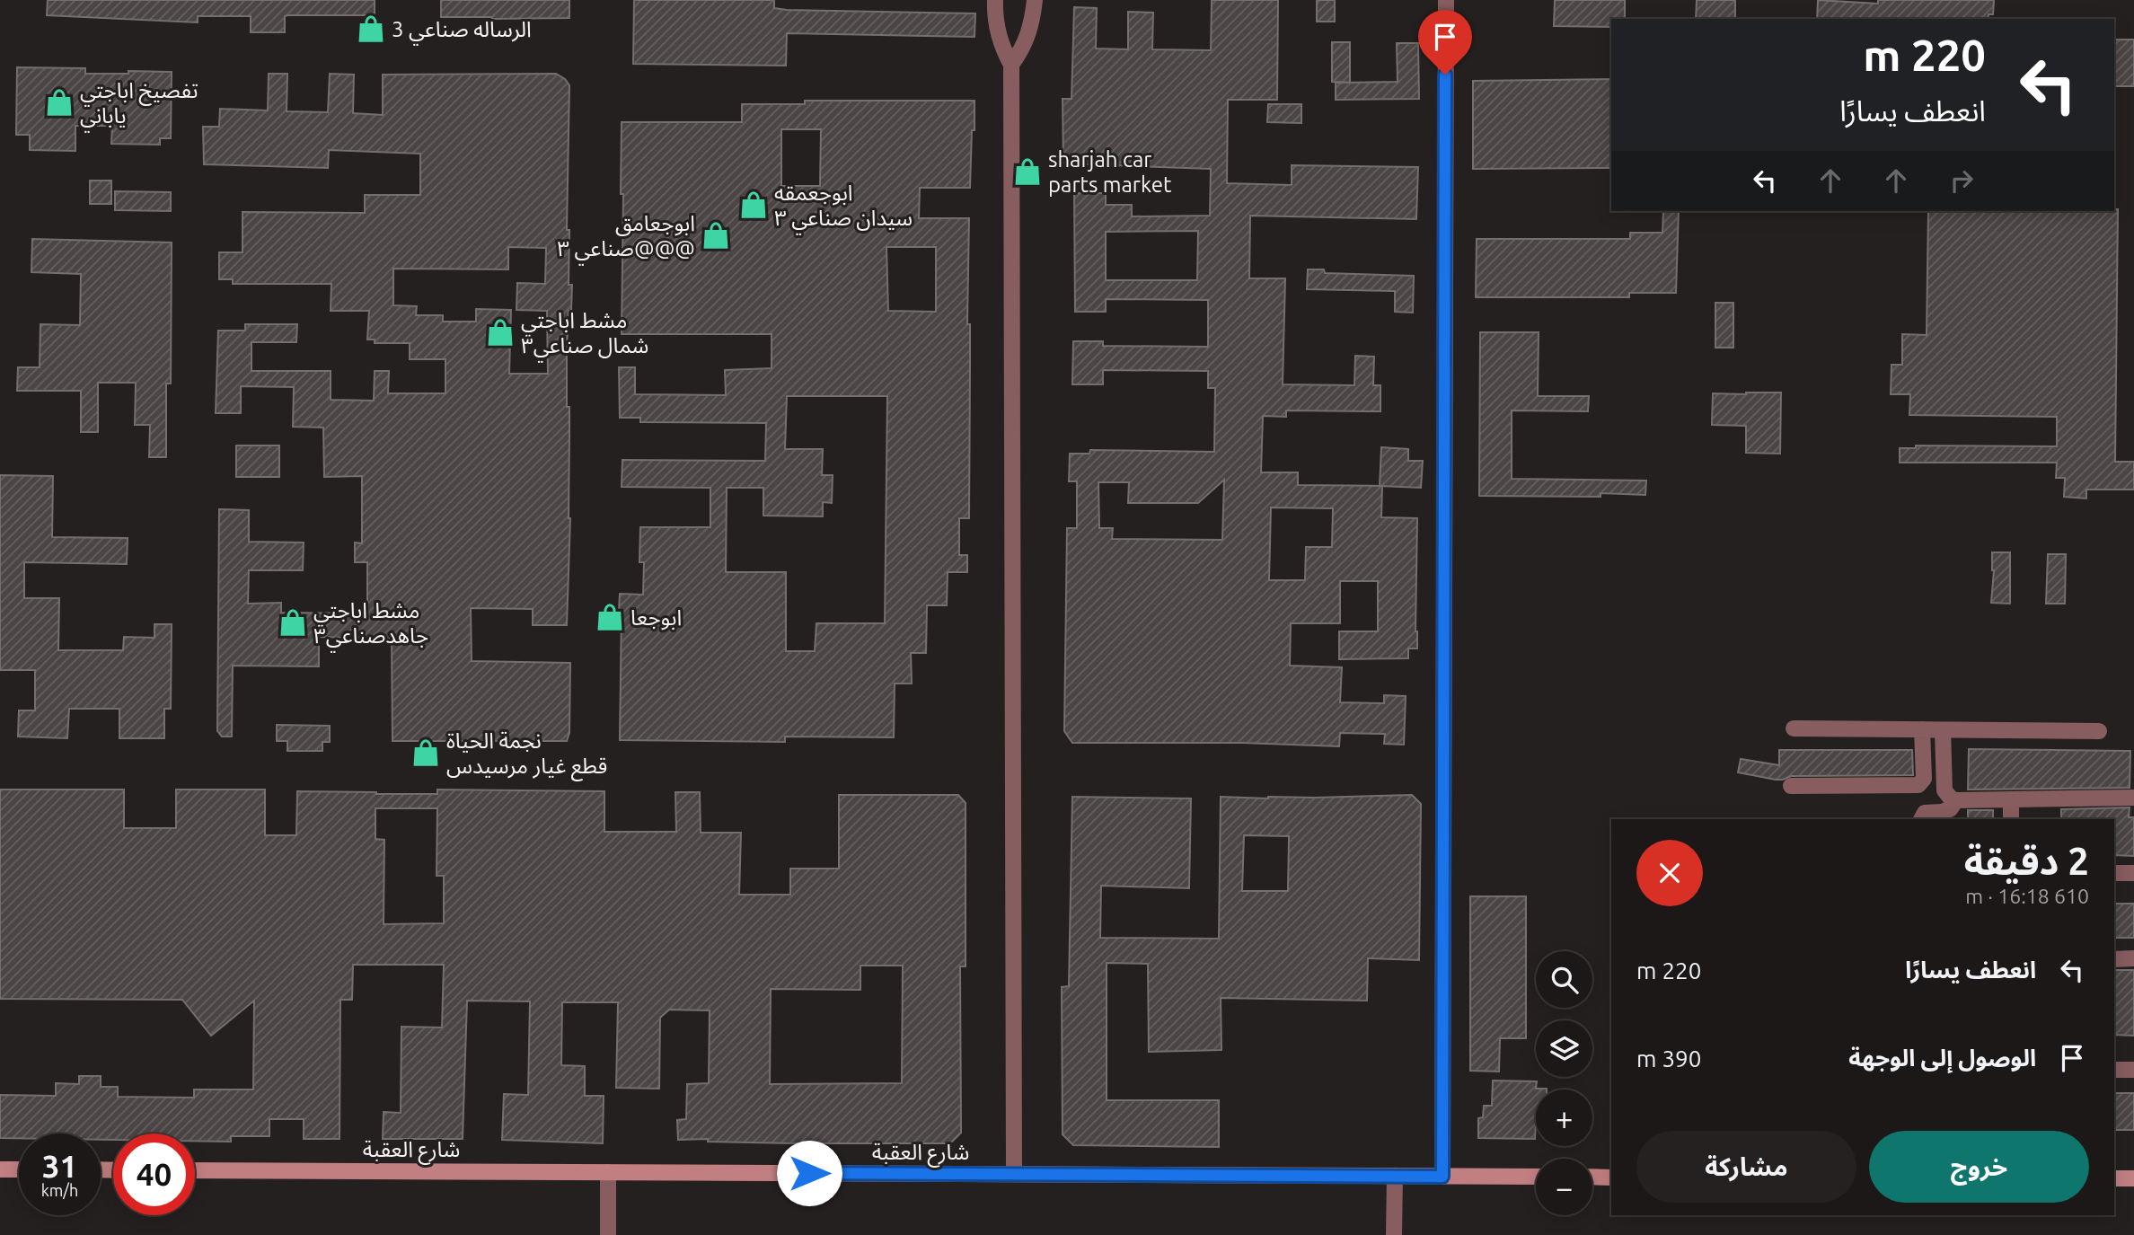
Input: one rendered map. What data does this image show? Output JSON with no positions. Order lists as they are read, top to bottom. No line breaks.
{"streets":{"street":["شارع العقبة"]},"places":{"shop":["الرساله صناعي 3","تفصيخ اباجتي ياباني","sharjah car parts market","ابوجعمقه سيدان صناعي ٣","ابوجعامق صناعي ٣@@@","مشط اباجتي شمال صناعي٣","ابوجعا","مشط اباجتي جاهدصناعي٣","نجمة الحياة قطع غيار مرسيدس"]},"page":{"turn":["220 m","انعطف يسارًا"],"heading":["2 دقيقة","610 m · 16:18"],"list":[{"name":"انعطف يسارًا","value":"220 m"},{"name":"الوصول إلى الوجهة","value":"390 m"}],"map_buttons":["+","−"],"buttons":["خروج","مشاركة"],"speed":"31 km/h","limit":"40"}}
